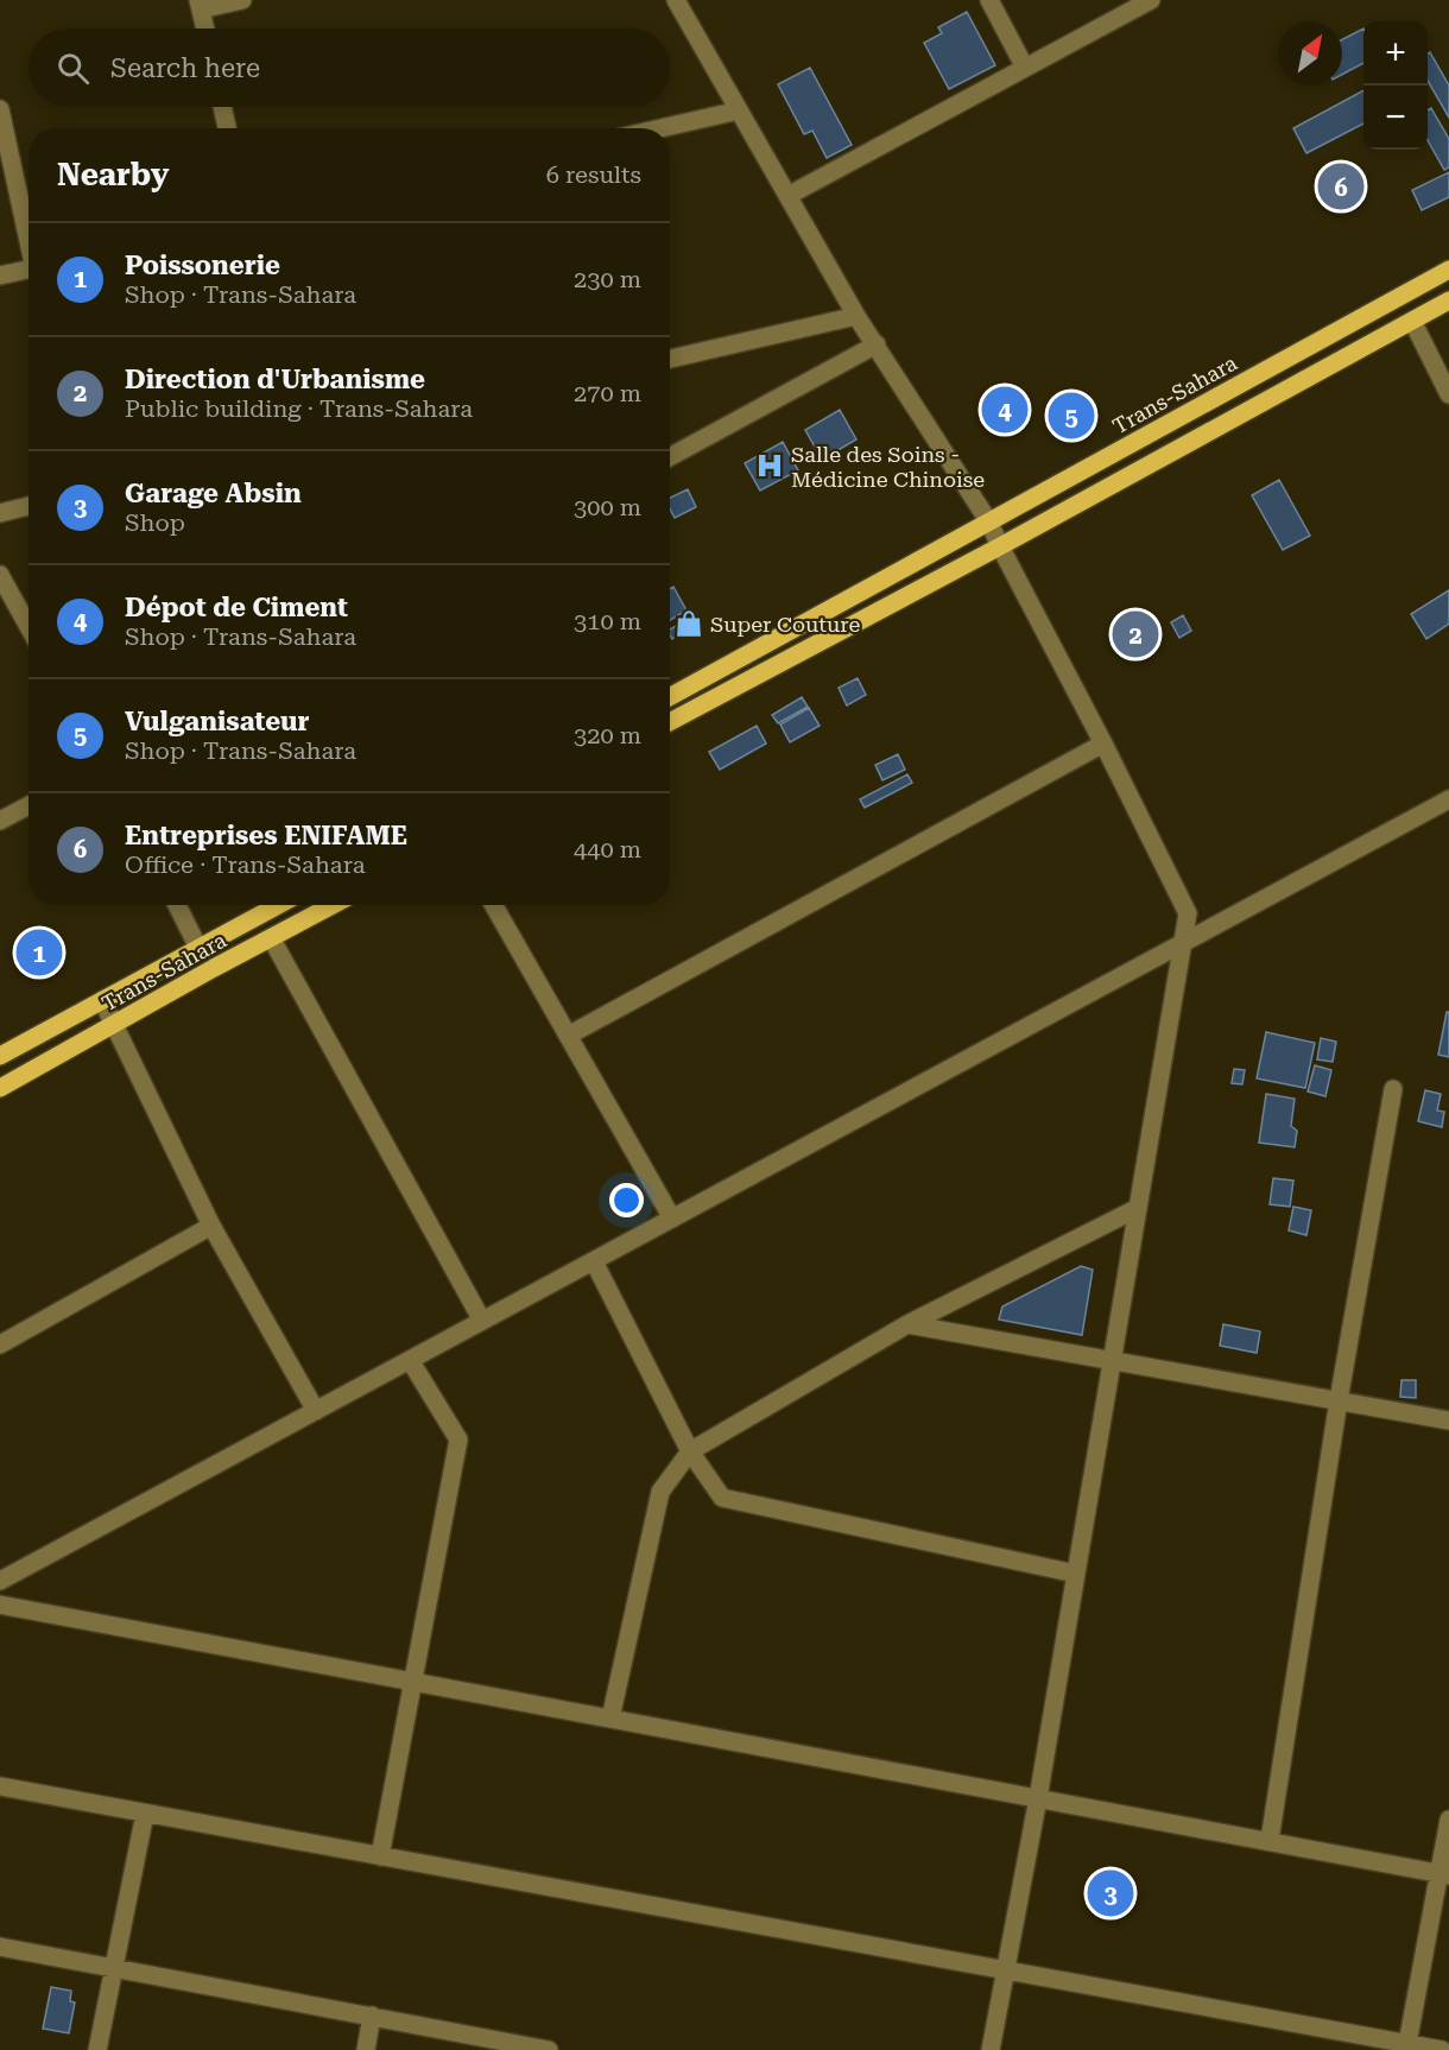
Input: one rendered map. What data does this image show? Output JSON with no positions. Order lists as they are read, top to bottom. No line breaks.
{"streets":{"main road":["Trans-Sahara"]},"places":{"hospital":["Salle des Soins - Médicine Chinoise"],"shop":["Super Couture"]},"north":"top right","page":{"map_buttons":["+","−"],"search":"Search here","heading":["Nearby","6 results"],"pins":["6","4","5","2","1","3"],"list":[{"mark":"1","name":"Poissonerie","note":"Shop · Trans-Sahara","value":"230 m"},{"mark":"2","name":"Direction d'Urbanisme","note":"Public building · Trans-Sahara","value":"270 m"},{"mark":"3","name":"Garage Absin","note":"Shop","value":"300 m"},{"mark":"4","name":"Dépot de Ciment","note":"Shop · Trans-Sahara","value":"310 m"},{"mark":"5","name":"Vulganisateur","note":"Shop · Trans-Sahara","value":"320 m"},{"mark":"6","name":"Entreprises ENIFAME","note":"Office · Trans-Sahara","value":"440 m"}]}}
